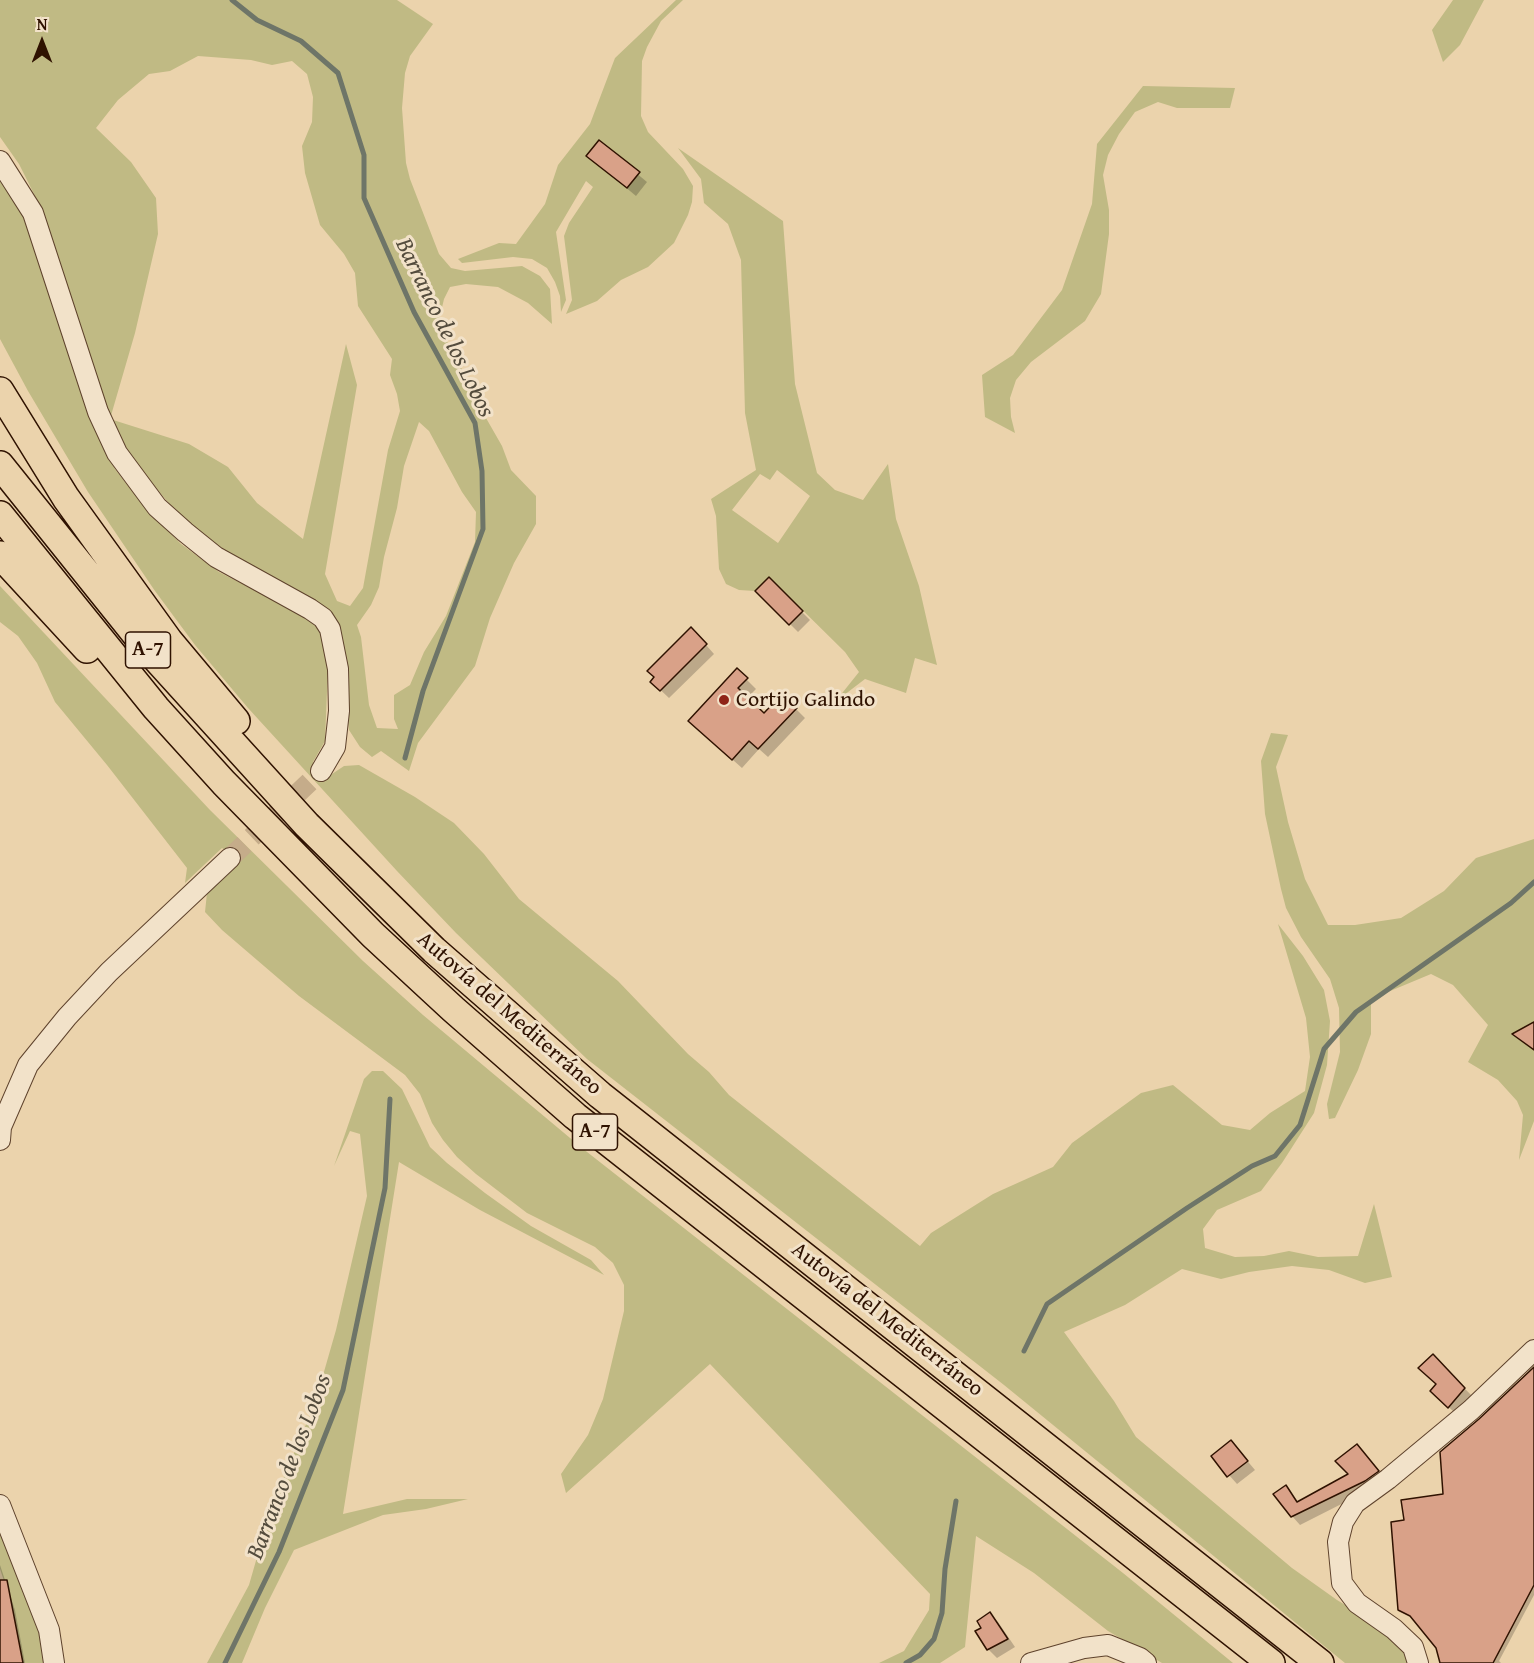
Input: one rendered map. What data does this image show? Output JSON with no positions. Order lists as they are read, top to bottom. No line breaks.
{"streets":{"highway":["A-7","Autovía del Mediterráneo"]},"water":["Barranco de los Lobos"],"places":["Cortijo Galindo"],"north":"top"}
